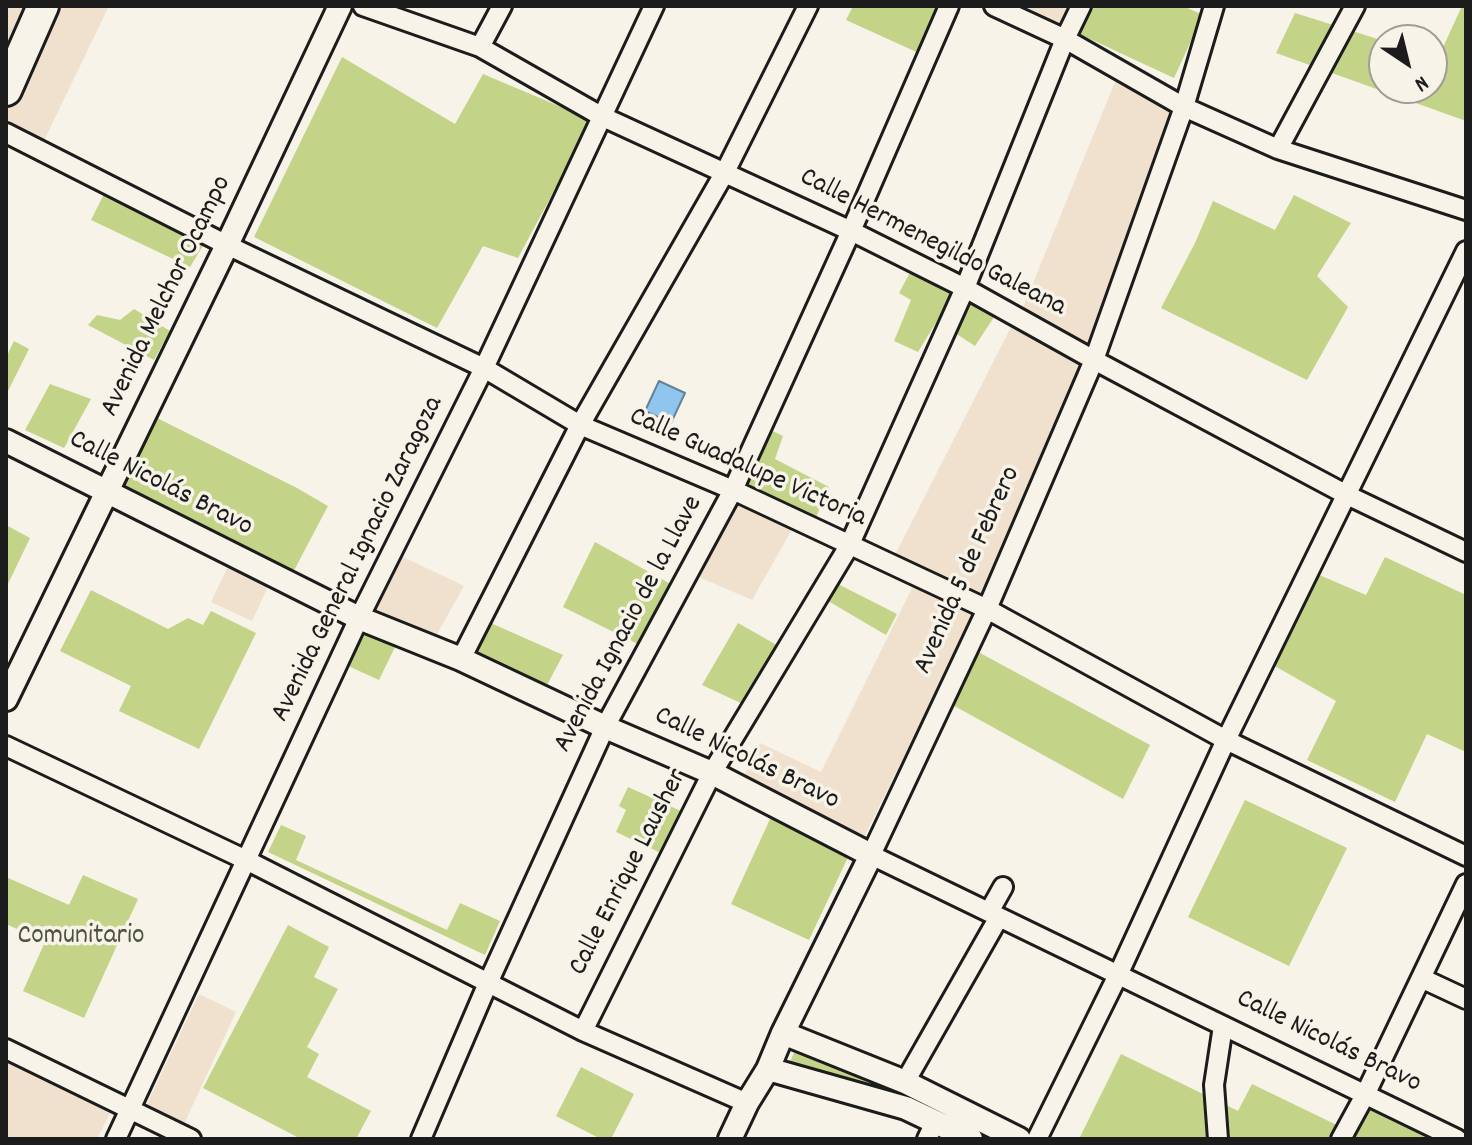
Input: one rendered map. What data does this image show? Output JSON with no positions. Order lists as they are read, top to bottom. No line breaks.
{"streets":{"street":["Calle Hermenegildo Galeana","Avenida Melchor Ocampo","Calle Guadalupe Victoria","Calle Nicolás Bravo","Avenida General Ignacio Zaragoza","Avenida 5 de Febrero","Avenida Ignacio de la Llave","Calle Enrique Lausher"]},"crossings":[["Calle Hermenegildo Galeana","Avenida General Ignacio Zaragoza"],["Calle Hermenegildo Galeana","Avenida 5 de Febrero"],["Calle Hermenegildo Galeana","Avenida Ignacio de la Llave"],["Calle Hermenegildo Galeana","Calle Enrique Lausher"],["Avenida Melchor Ocampo","Calle Guadalupe Victoria"],["Avenida Melchor Ocampo","Calle Nicolás Bravo"],["Calle Guadalupe Victoria","Avenida General Ignacio Zaragoza"],["Calle Guadalupe Victoria","Avenida 5 de Febrero"],["Calle Guadalupe Victoria","Avenida Ignacio de la Llave"],["Calle Guadalupe Victoria","Calle Enrique Lausher"],["Calle Nicolás Bravo","Avenida General Ignacio Zaragoza"],["Calle Nicolás Bravo","Avenida 5 de Febrero"],["Calle Nicolás Bravo","Avenida Ignacio de la Llave"],["Calle Nicolás Bravo","Calle Enrique Lausher"]],"parks":["Comunitario"],"north":"bottom right"}
